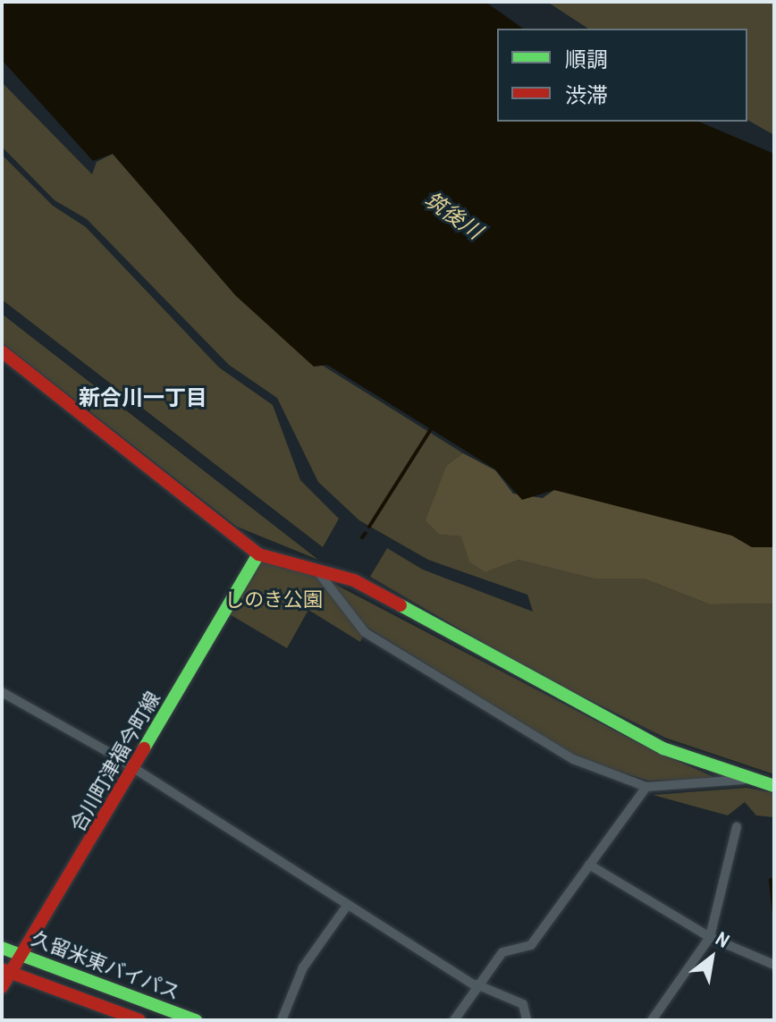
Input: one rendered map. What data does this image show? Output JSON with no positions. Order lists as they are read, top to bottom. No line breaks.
{"streets":{"main road":["合川町津福今町線","久留米東バイパス"]},"crossings":[["合川町津福今町線","久留米東バイパス"]],"districts":["新合川一丁目"],"water":["筑後川"],"parks":["しのき公園"],"legend":["順調","渋滞"],"north":"top right"}
